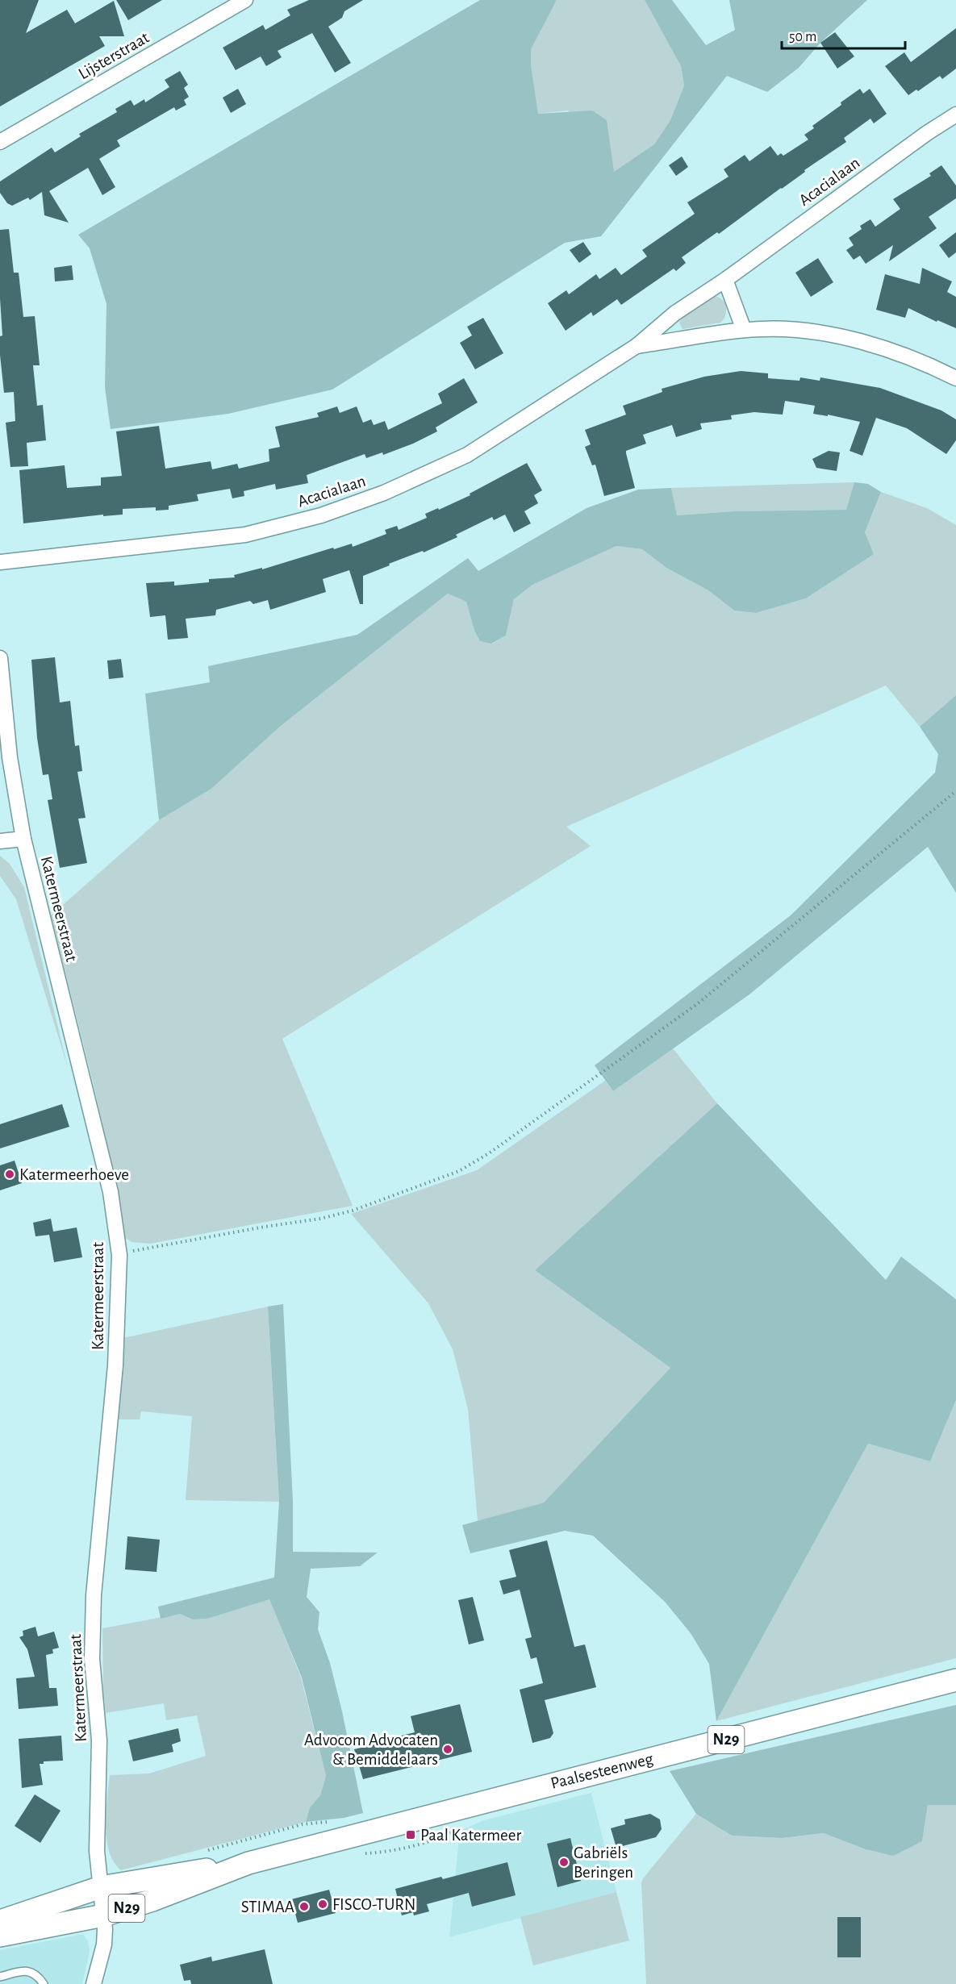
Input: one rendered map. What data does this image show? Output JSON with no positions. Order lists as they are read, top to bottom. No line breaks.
{"streets":{"main road":["N29","Paalsesteenweg"],"street":["Lijsterstraat","Acacialaan","Katermeerstraat"]},"crossings":[["Katermeerstraat","Paalsesteenweg"]],"places":{"other":["Katermeerhoeve","Advocom Advocaten & Bemiddelaars","Gabriëls Beringen","FISCO-TURN","STIMAA"],"transit":["Paal Katermeer"]},"scale_bar":"50 m"}
